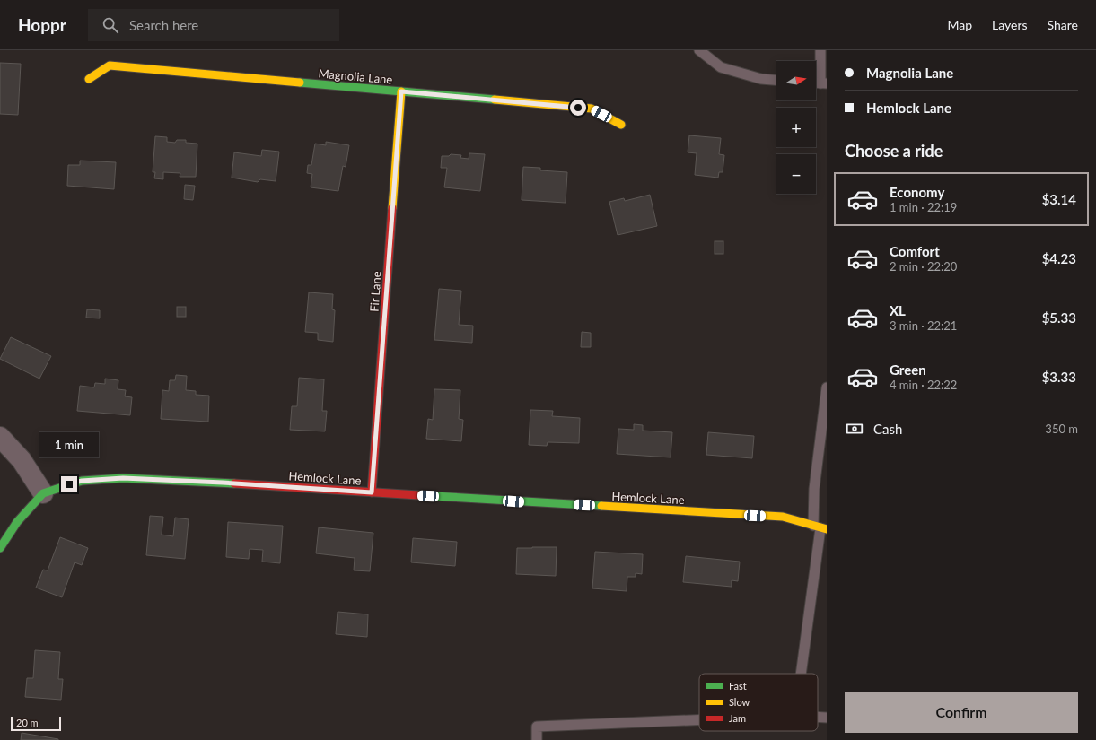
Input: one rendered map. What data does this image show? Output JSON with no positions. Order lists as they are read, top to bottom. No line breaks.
{"streets":{"street":["Magnolia Lane","Fir Lane","Hemlock Lane"]},"crossings":[["Magnolia Lane","Fir Lane"],["Fir Lane","Hemlock Lane"]],"legend":["Fast","Slow","Jam"],"scale_bar":"20 m","north":"right","page":{"header":"Hoppr","search":"Search here","nav":["Map","Layers","Share"],"banner":["Magnolia Lane","Hemlock Lane"],"map_buttons":["+","−"],"heading":"Choose a ride","list":[{"name":"Economy","note":"1 min · 22:19","value":"$3.14"},{"name":"Comfort","note":"2 min · 22:20","value":"$4.23"},{"name":"XL","note":"3 min · 22:21","value":"$5.33"},{"name":"Green","note":"4 min · 22:22","value":"$3.33"}],"pay":["Cash","350 m"],"bubble":"1 min","buttons":"Confirm","scale":"20 m"}}
